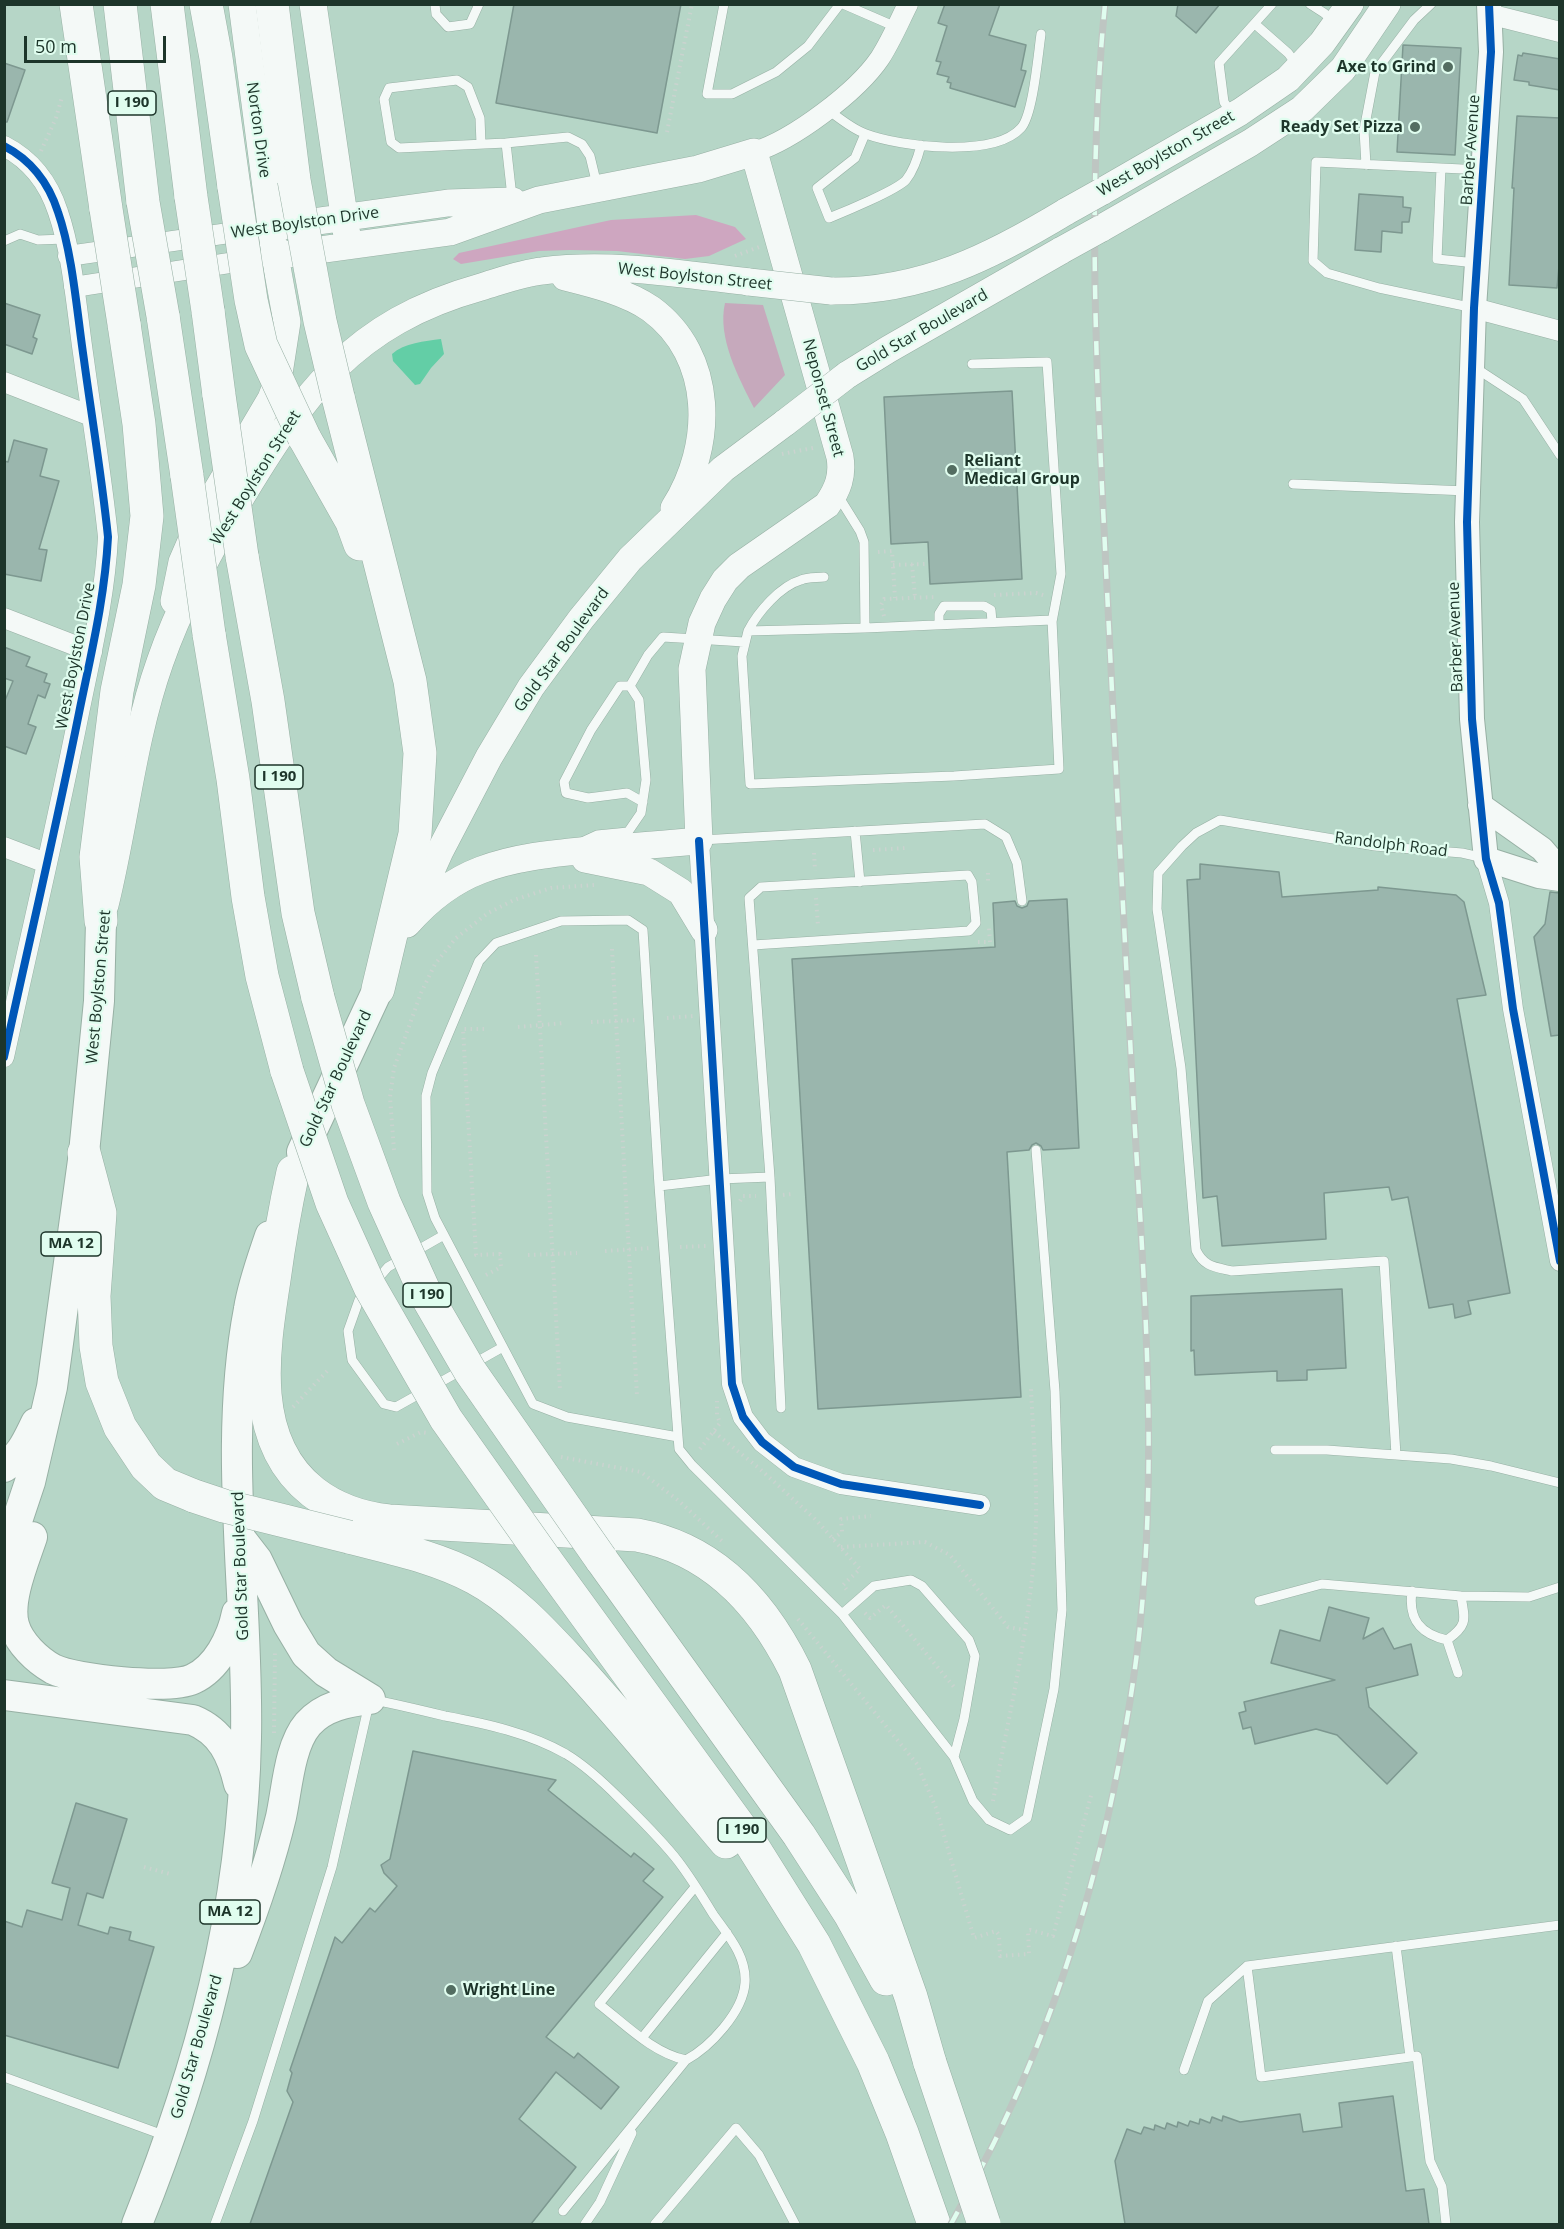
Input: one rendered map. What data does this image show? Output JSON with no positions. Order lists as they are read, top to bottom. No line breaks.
{"streets":{"highway":["I 190"],"main road":["Norton Drive","West Boylston Street","West Boylston Drive","Gold Star Boulevard","Neponset Street","MA 12"],"street":["Barber Avenue","Randolph Road"]},"crossings":[["Norton Drive","West Boylston Street"],["Norton Drive","West Boylston Drive"],["Barber Avenue","Randolph Road"],["West Boylston Street","Gold Star Boulevard"],["West Boylston Drive","Neponset Street"]],"places":["Axe to Grind","Ready Set Pizza","Reliant Medical Group","Wright Line"],"scale_bar":"50 m"}
